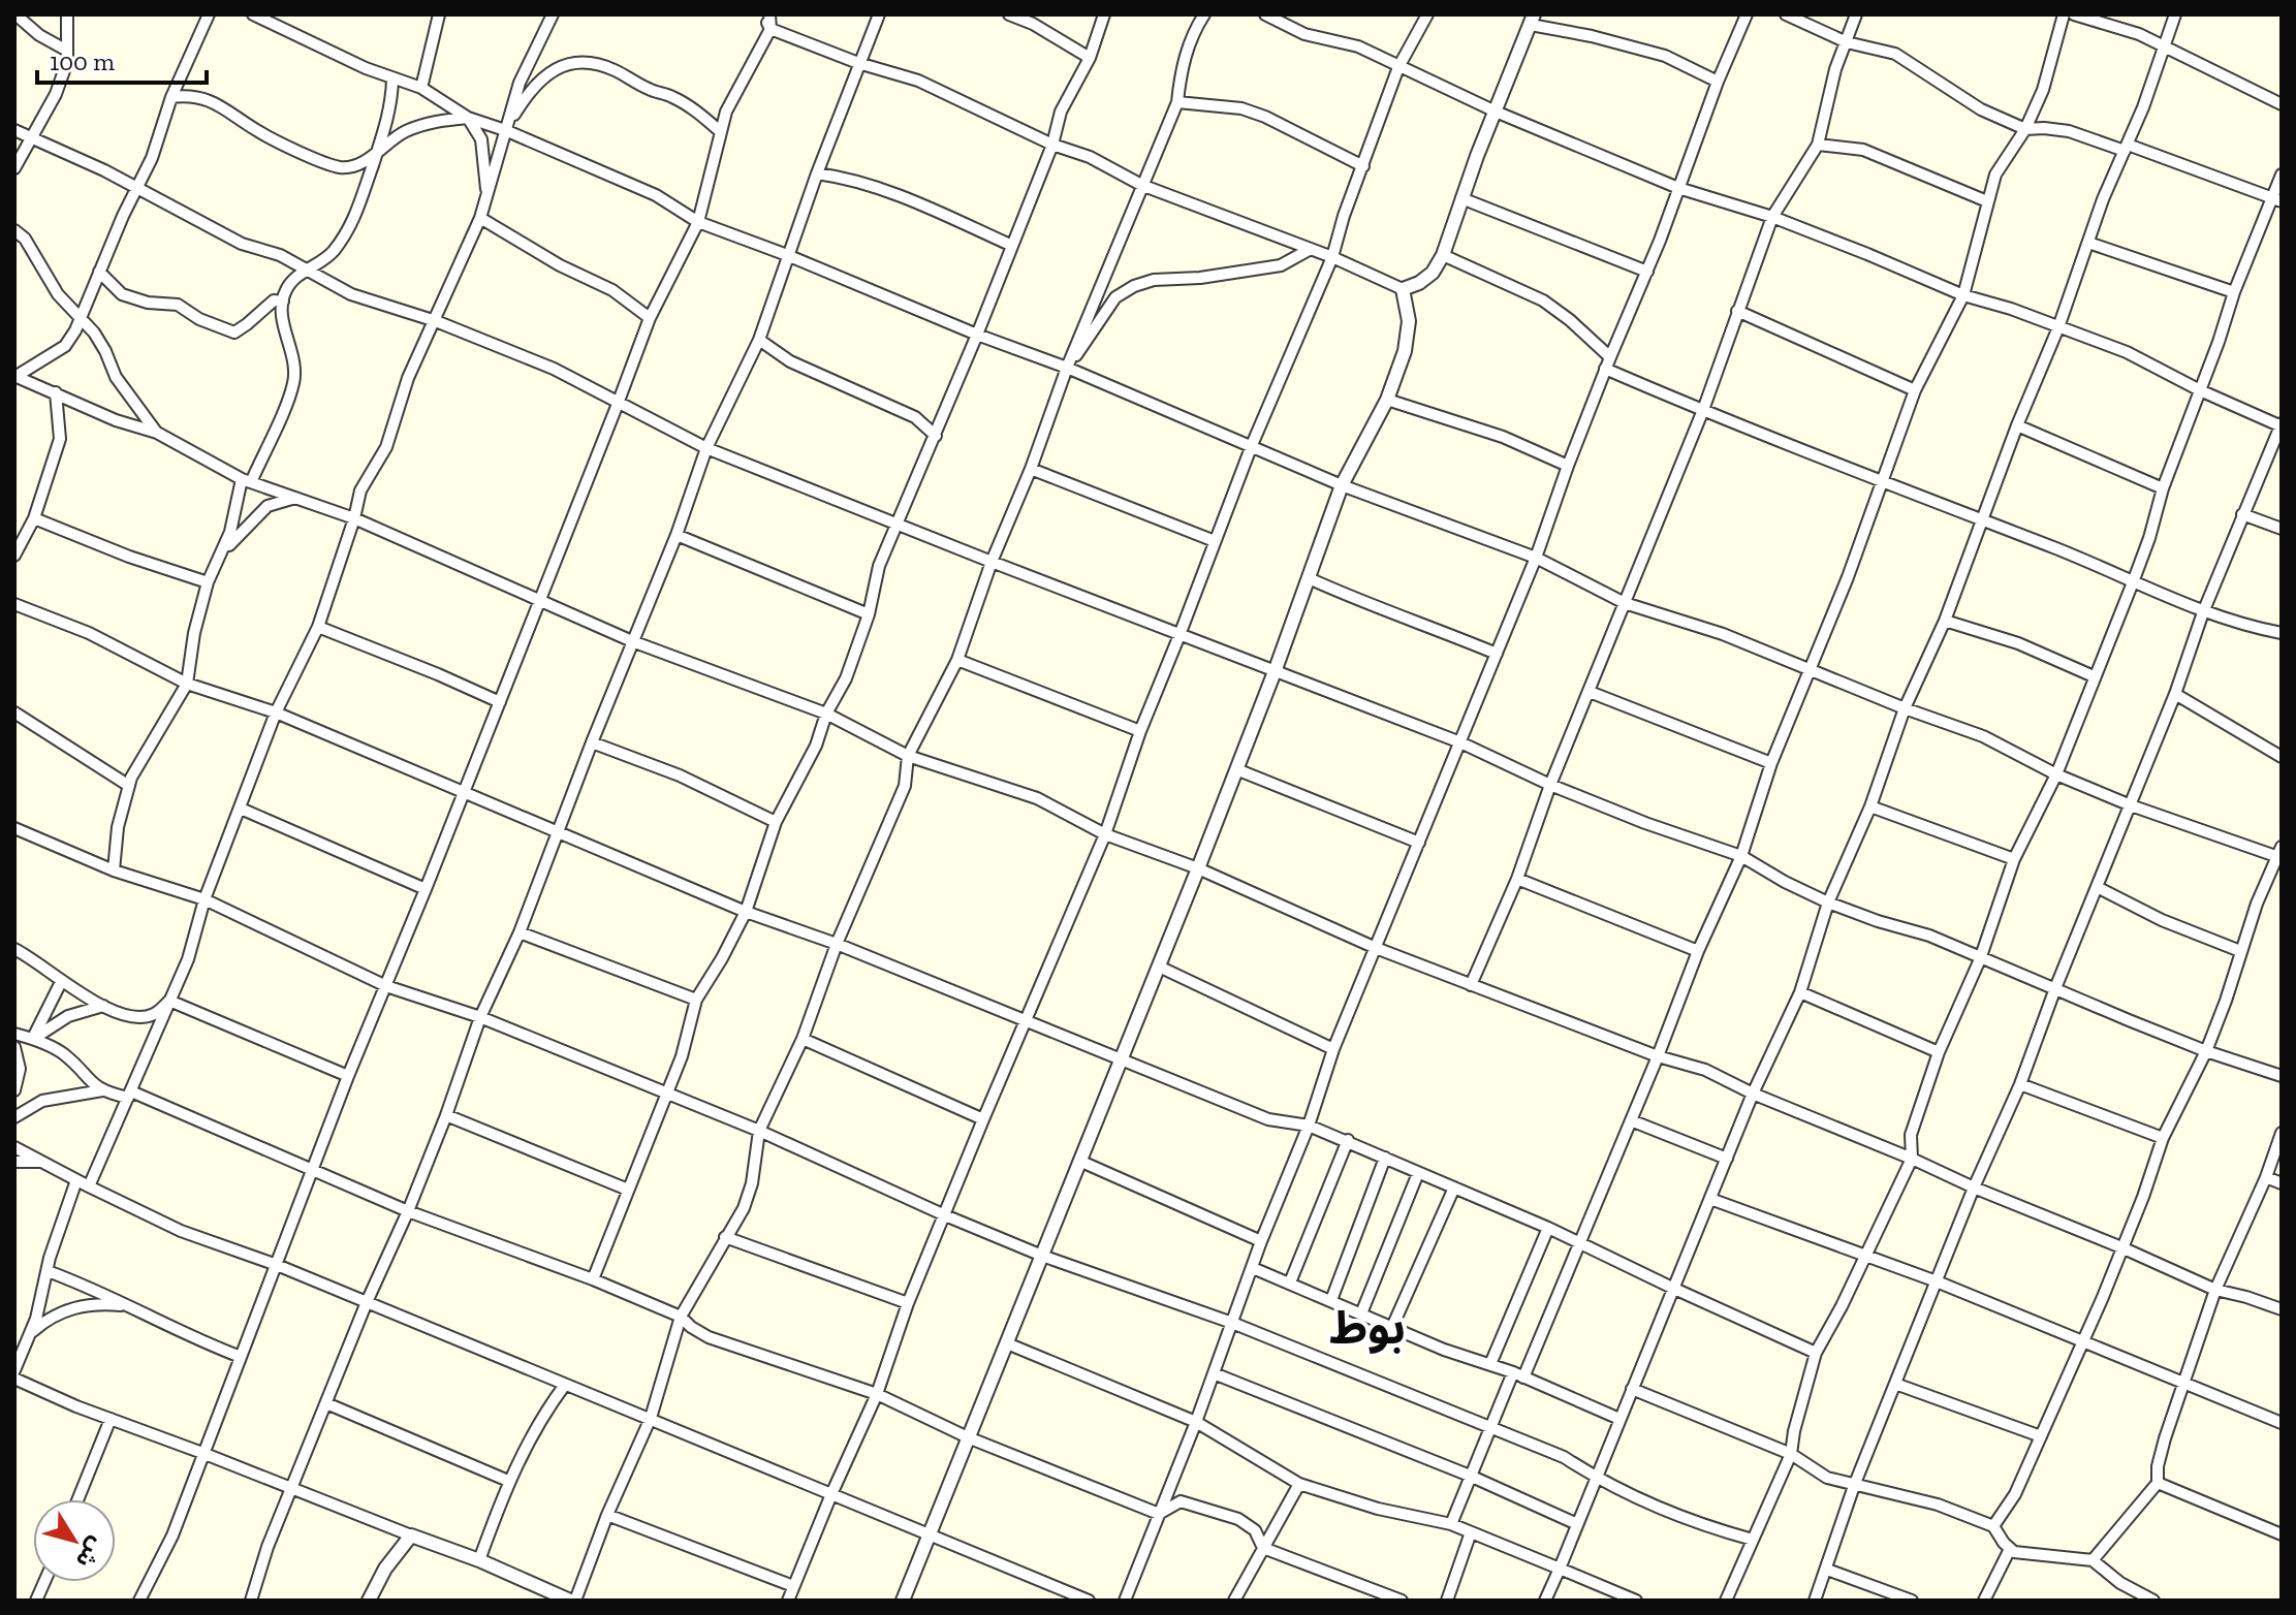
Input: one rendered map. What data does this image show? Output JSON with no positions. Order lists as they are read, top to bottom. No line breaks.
{"districts":["بوط"],"scale_bar":"100 m","north":"bottom right"}
